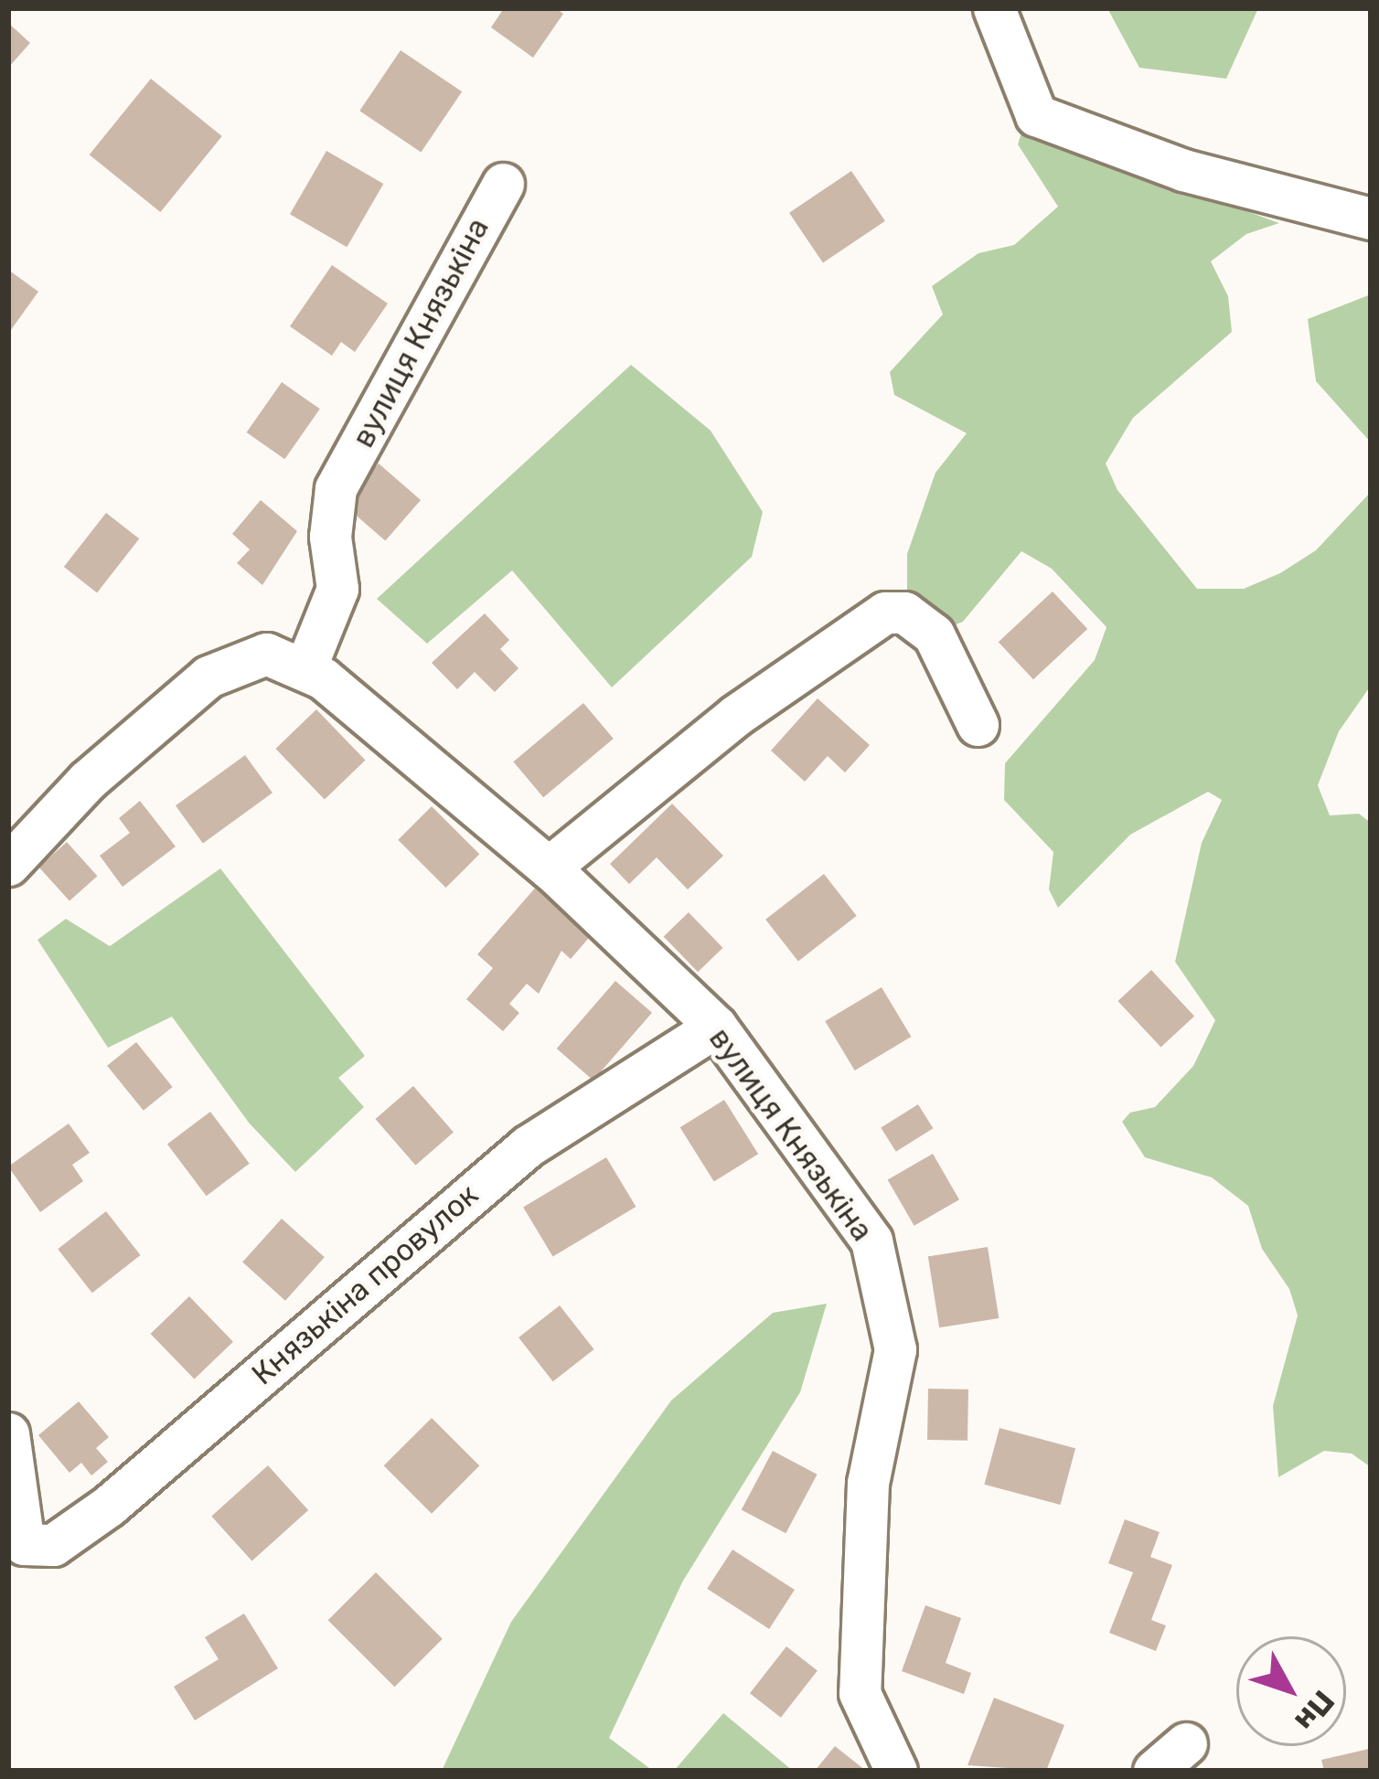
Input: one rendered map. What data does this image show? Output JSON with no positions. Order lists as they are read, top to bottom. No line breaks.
{"streets":{"street":["вулиця Князькіна","Князькіна провулок"]},"crossings":[["вулиця Князькіна","Князькіна провулок"]],"north":"bottom right"}
